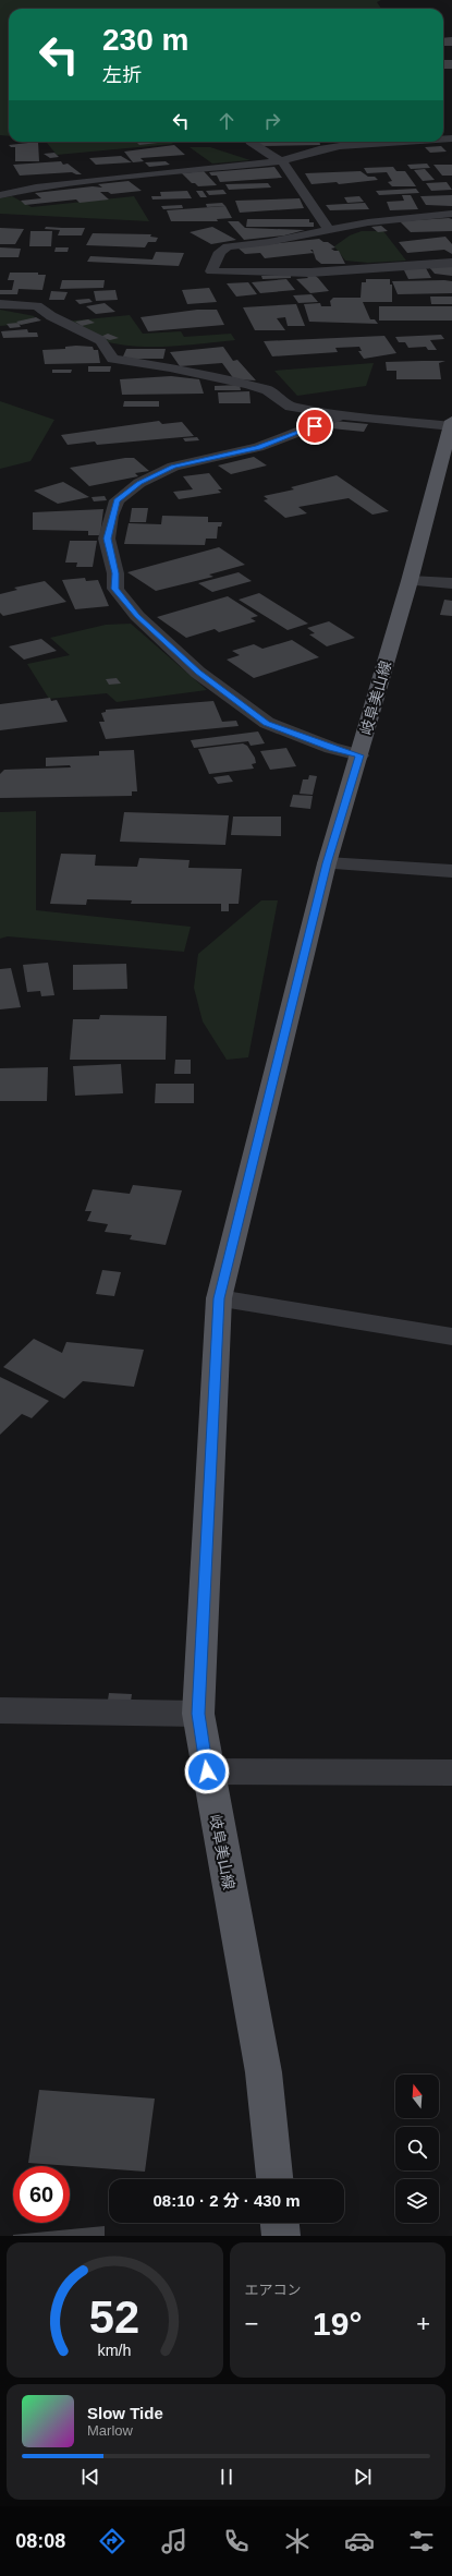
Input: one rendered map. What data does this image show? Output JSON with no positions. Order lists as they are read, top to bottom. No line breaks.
{"streets":{"main road":["岐阜美山線"]},"north":"top","page":{"turn":["230 m","左折"],"limit":"60","trip":"08:10 · 2 分 · 430 m","tile":"エアコン","heat":["−","19°","+"],"song":["Slow Tide","Marlow"],"tabs":"08:08","gauge":["52","km/h"]}}
